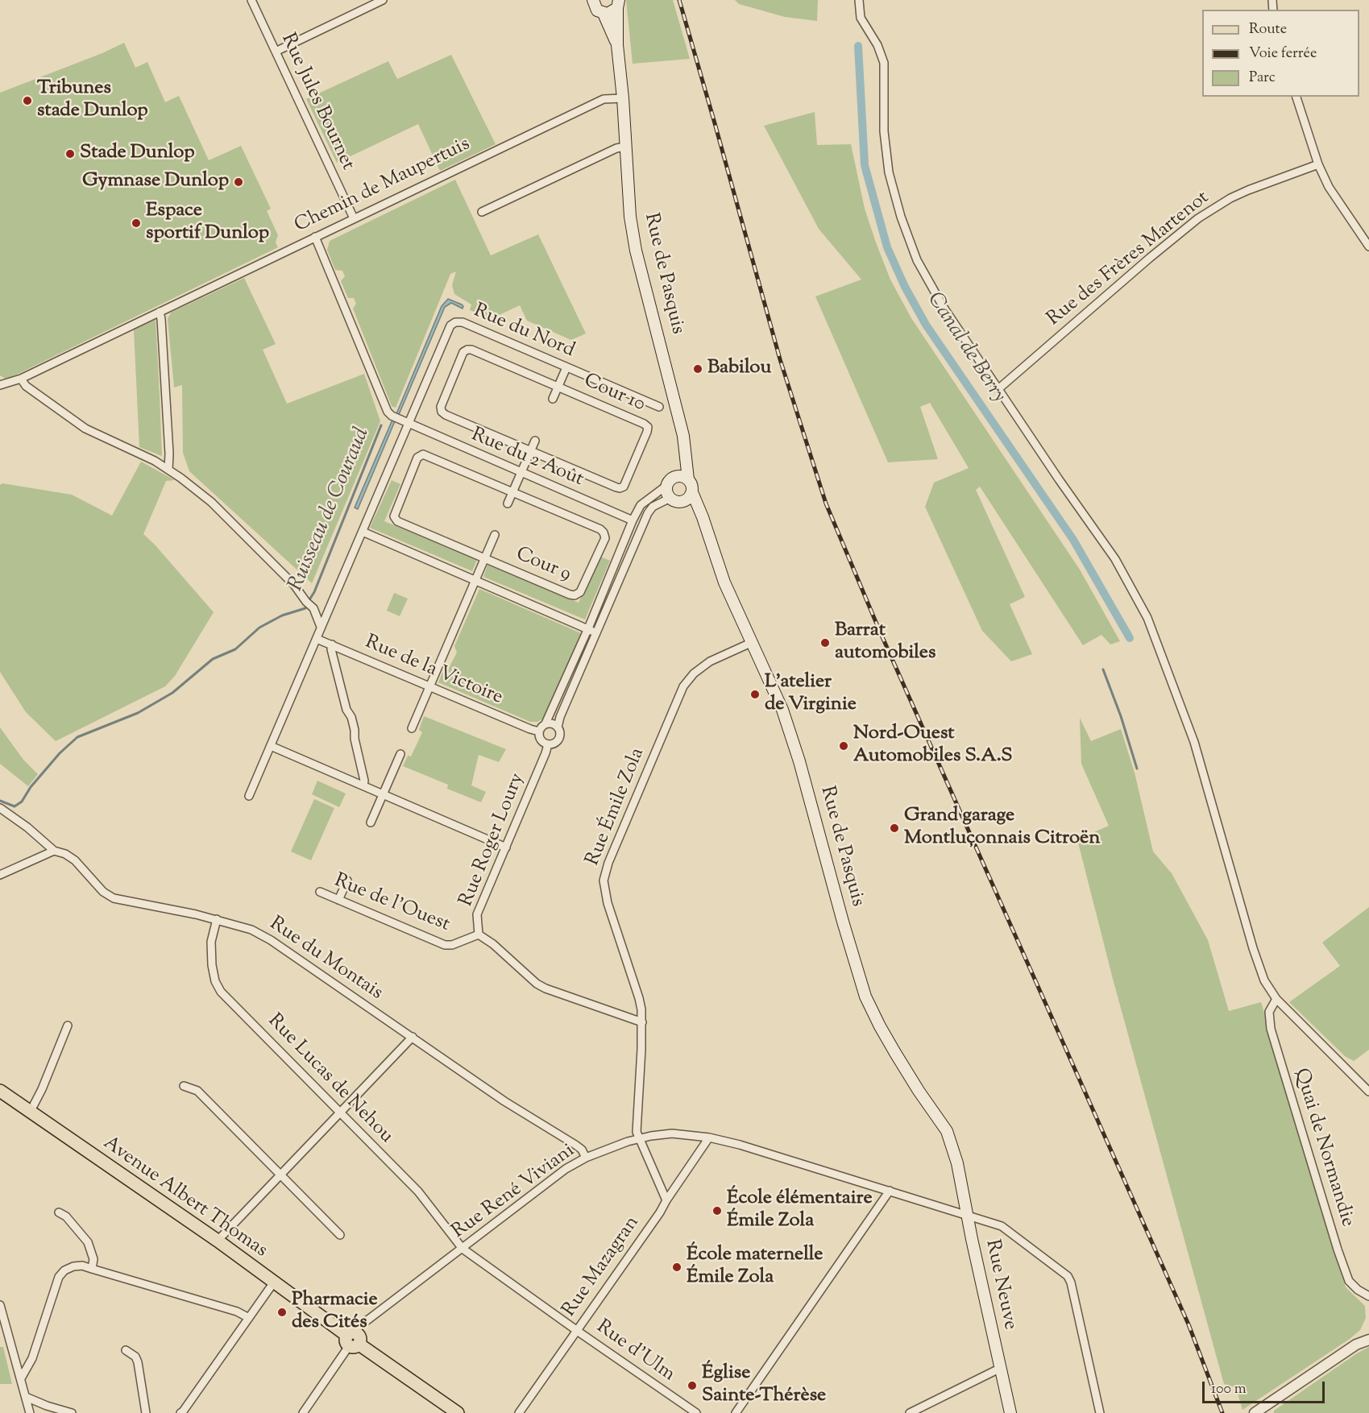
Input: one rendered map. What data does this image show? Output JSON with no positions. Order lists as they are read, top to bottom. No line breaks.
{"streets":{"main road":["Rue de Pasquis","Avenue Albert Thomas","Rue Neuve"],"street":["Rue Jules Bournet","Chemin de Maupertuis","Rue des Frères Martenot","Rue du Nord","Cour 10","Rue du 2 Août","Cour 9","Rue de la Victoire","Rue Émile Zola","Rue Roger Loury","Rue de l'Ouest","Rue du Montais","Rue Lucas de Nehou","Quai de Normandie","Rue René Viviani","Rue Mazagran","Rue d'Ulm"]},"crossings":[["Rue Jules Bournet","Chemin de Maupertuis"],["Chemin de Maupertuis","Rue de Pasquis"],["Chemin de Maupertuis","Rue du 2 Août"],["Rue de Pasquis","Rue Émile Zola"],["Rue de Pasquis","Rue Roger Loury"],["Rue de Pasquis","Rue Neuve"],["Rue du Nord","Rue du 2 Août"],["Rue de la Victoire","Rue Roger Loury"],["Rue Émile Zola","Rue Roger Loury"],["Rue Émile Zola","Rue René Viviani"],["Rue Roger Loury","Rue de l'Ouest"],["Rue du Montais","Rue Lucas de Nehou"],["Rue du Montais","Rue René Viviani"],["Rue Lucas de Nehou","Rue René Viviani"],["Rue Lucas de Nehou","Rue d'Ulm"],["Rue René Viviani","Avenue Albert Thomas"],["Rue René Viviani","Rue Mazagran"],["Rue René Viviani","Rue Neuve"],["Rue René Viviani","Rue d'Ulm"],["Rue Mazagran","Rue d'Ulm"]],"water":["Canal de Berry","Ruisseau de Couraud"],"places":["Tribunes stade Dunlop","Stade Dunlop","Gymnase Dunlop","Espace sportif Dunlop","Babilou","Barrat automobiles","L'atelier de Virginie","Nord-Ouest Automobiles S.A.S","Grand garage Montluçonnais Citroën","École élémentaire Émile Zola","École maternelle Émile Zola","Pharmacie des Cités","Église Sainte-Thérèse"],"legend":["Route","Voie ferrée","Parc"],"scale_bar":"100 m"}
